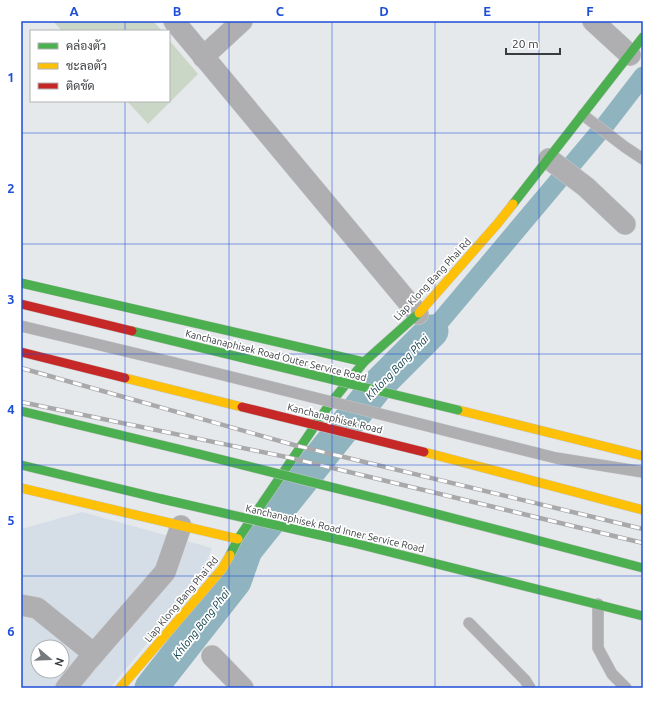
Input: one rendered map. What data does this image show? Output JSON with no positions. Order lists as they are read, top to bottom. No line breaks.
{"streets":{"main road":["Liap Klong Bang Phai Rd","Kanchanaphisek Road Outer Service Road","Kanchanaphisek Road","Kanchanaphisek Road Inner Service Road"]},"water":["Khlong Bang Phai"],"legend":["คล่องตัว","ชะลอตัว","ติดขัด"],"scale_bar":"20 m","north":"right","grid":{"columns":["A","B","C","D","E","F"],"rows":["1","2","3","4","5","6"]}}
